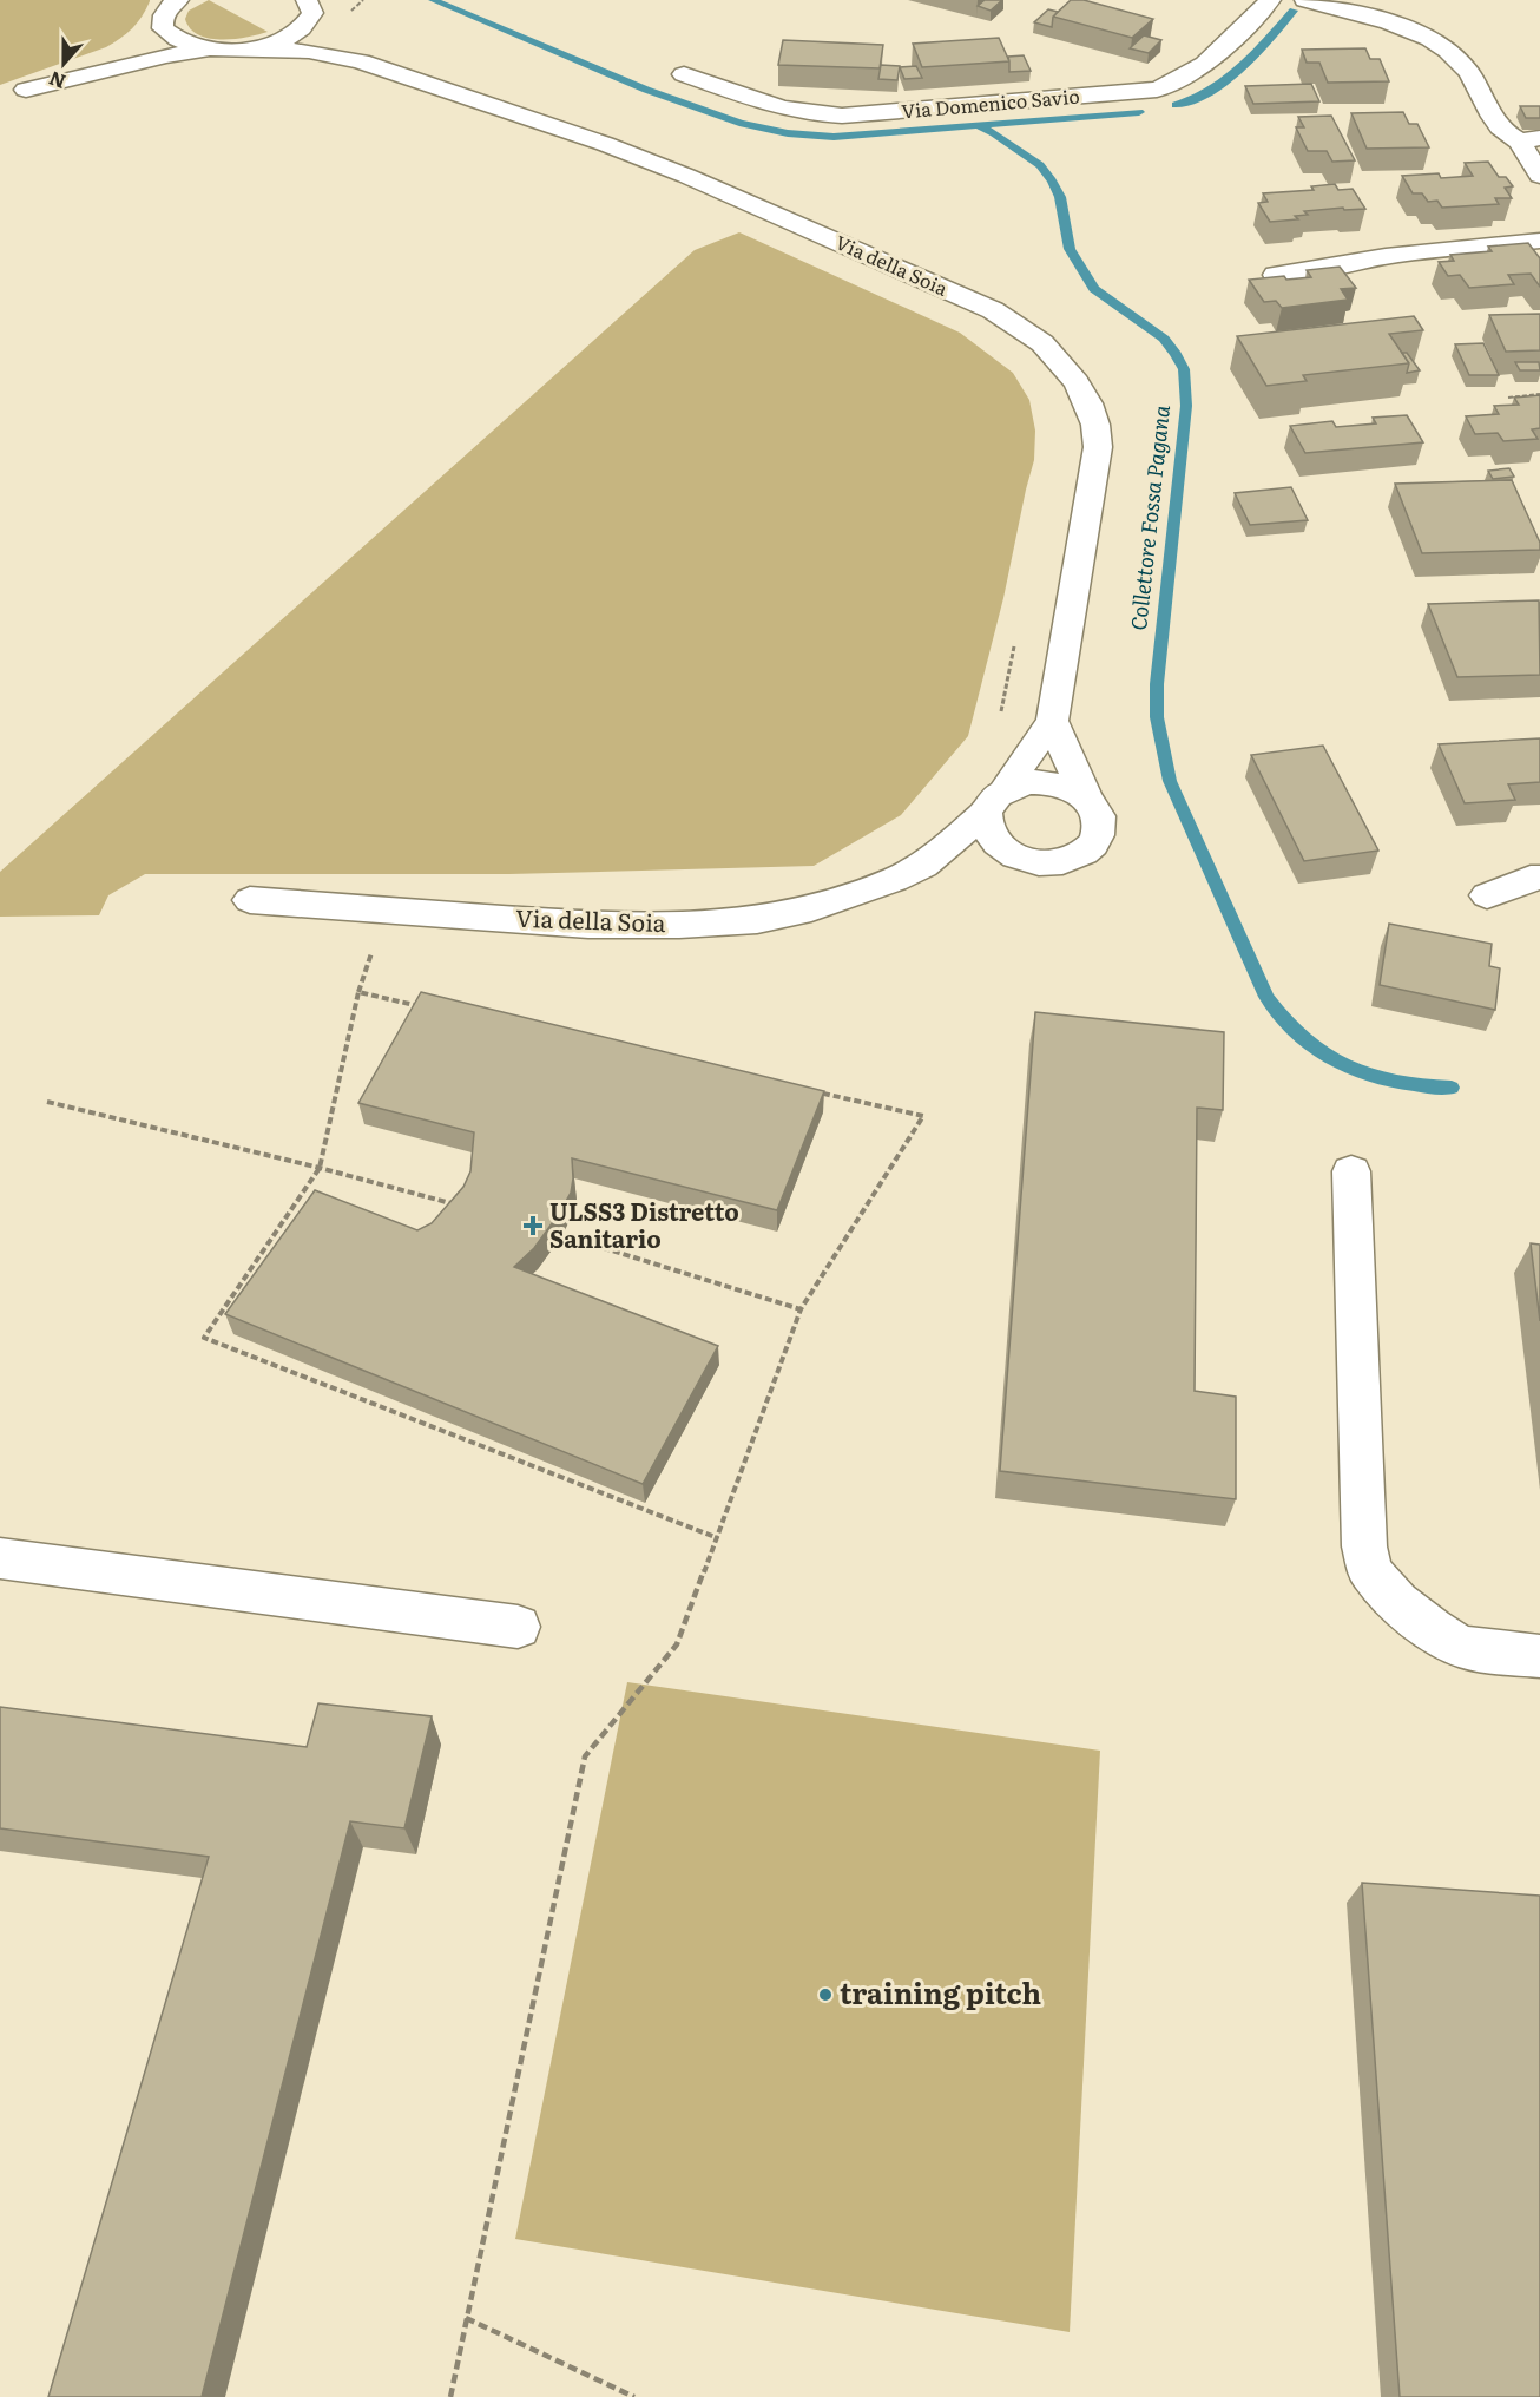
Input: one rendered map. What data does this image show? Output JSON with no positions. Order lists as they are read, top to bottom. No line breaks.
{"streets":{"street":["Via Domenico Savio","Via della Soia"]},"water":["Collettore Fossa Pagana"],"places":{"health":["ULSS3 Distretto Sanitario"],"other":["training pitch"]},"north":"bottom"}
